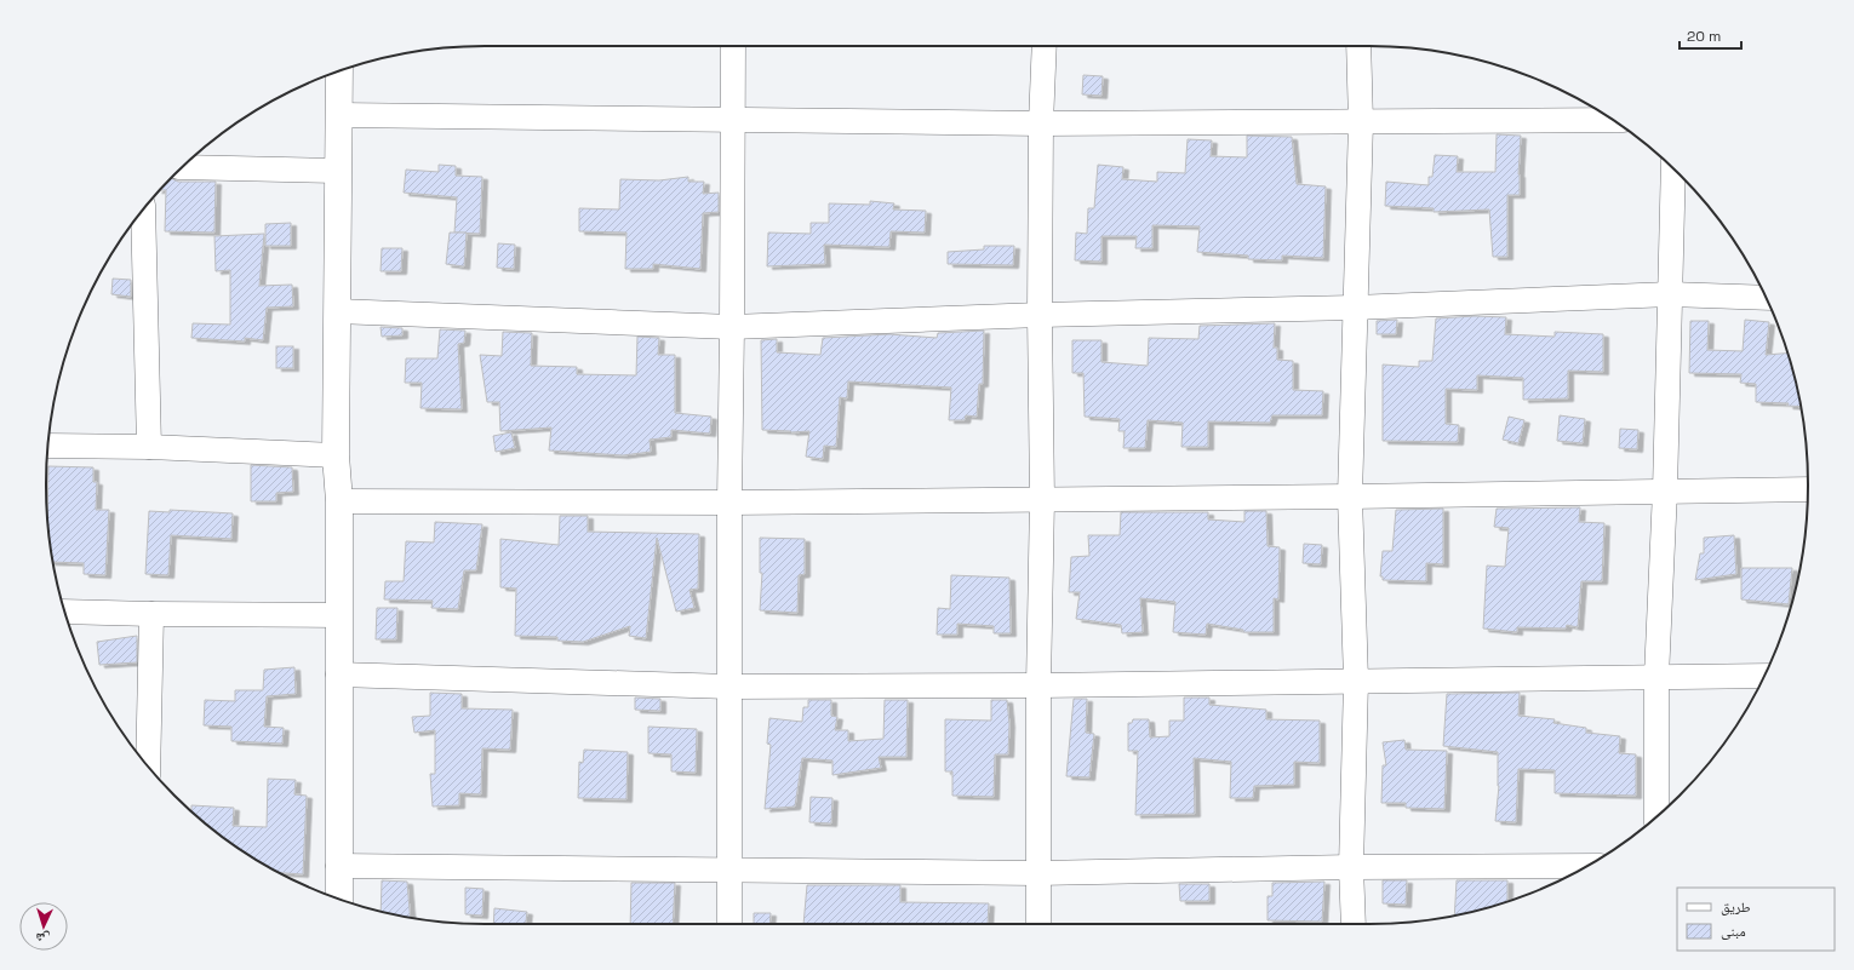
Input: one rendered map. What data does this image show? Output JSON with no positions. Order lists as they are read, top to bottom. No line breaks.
{"legend":["طريق","مبنى"],"scale_bar":"20 m","north":"bottom"}
